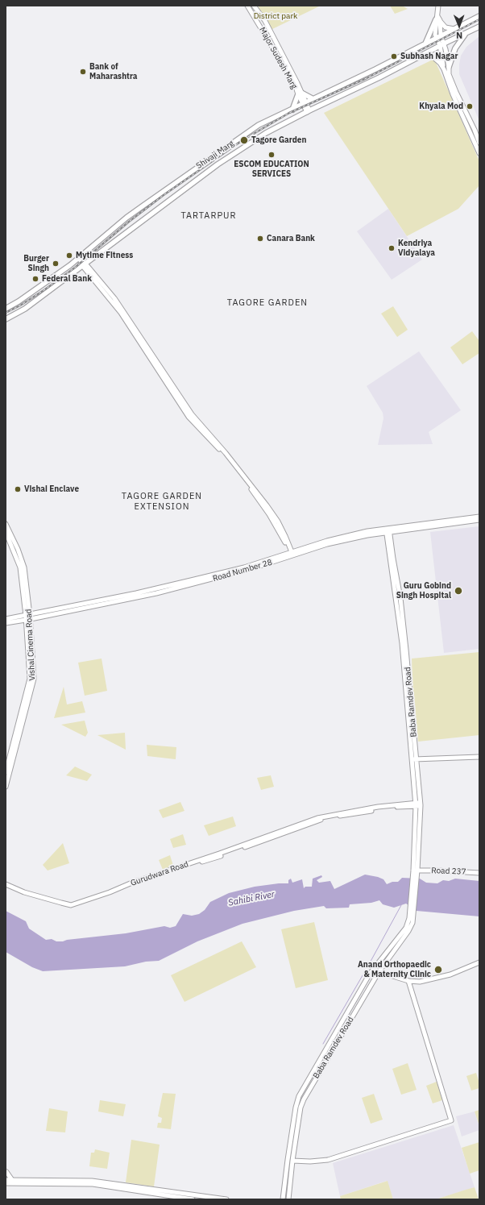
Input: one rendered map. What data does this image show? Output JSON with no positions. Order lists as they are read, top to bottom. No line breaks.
{"streets":{"main road":["Shivaji Marg"],"street":["Major Sudesh Marg","Road Number 28","Vishal Cinema Road","Baba Ramdev Road","Road 237","Gurudwara Road"]},"crossings":[["Major Sudesh Marg","Shivaji Marg"],["Road Number 28","Vishal Cinema Road"],["Road Number 28","Baba Ramdev Road"],["Baba Ramdev Road","Road 237"],["Baba Ramdev Road","Gurudwara Road"]],"districts":["TARTARPUR","TAGORE GARDEN","TAGORE GARDEN EXTENSION"],"water":["Sahibi River"],"parks":["District park"],"places":["Subhash Nagar","Bank of Maharashtra","Khyala Mod","Tagore Garden","ESCOM EDUCATION SERVICES","Canara Bank","Kendriya Vidyalaya","Mytime Fitness","Burger Singh","Federal Bank","Vishai Enclave","Guru Gobind Singh Hospital","Anand Orthopaedic & Maternity Clinic"],"north":"bottom"}
